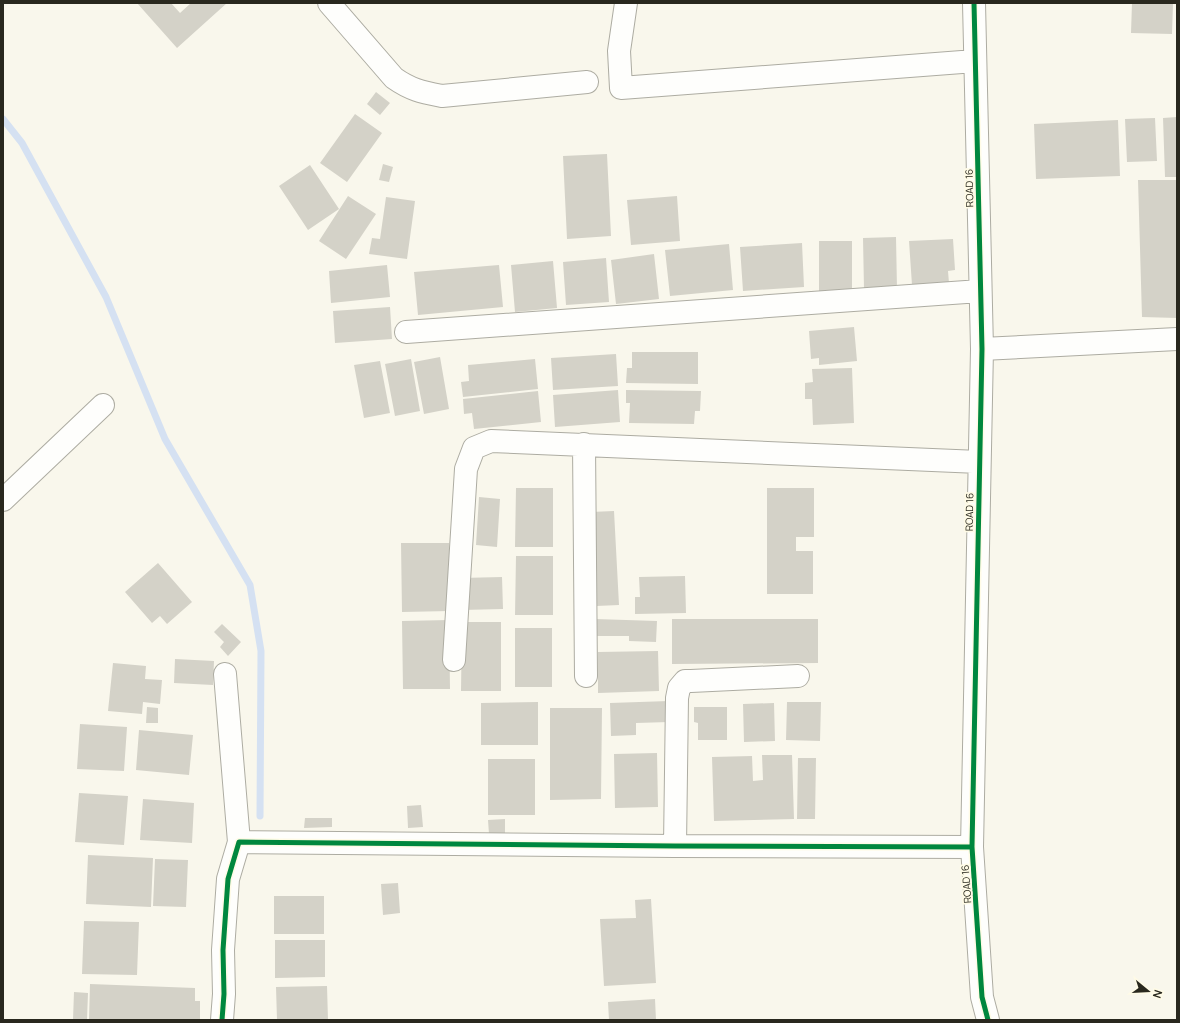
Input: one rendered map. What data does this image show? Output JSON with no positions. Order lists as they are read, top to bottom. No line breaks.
{"streets":{"street":["ROAD 16"]},"north":"right"}
